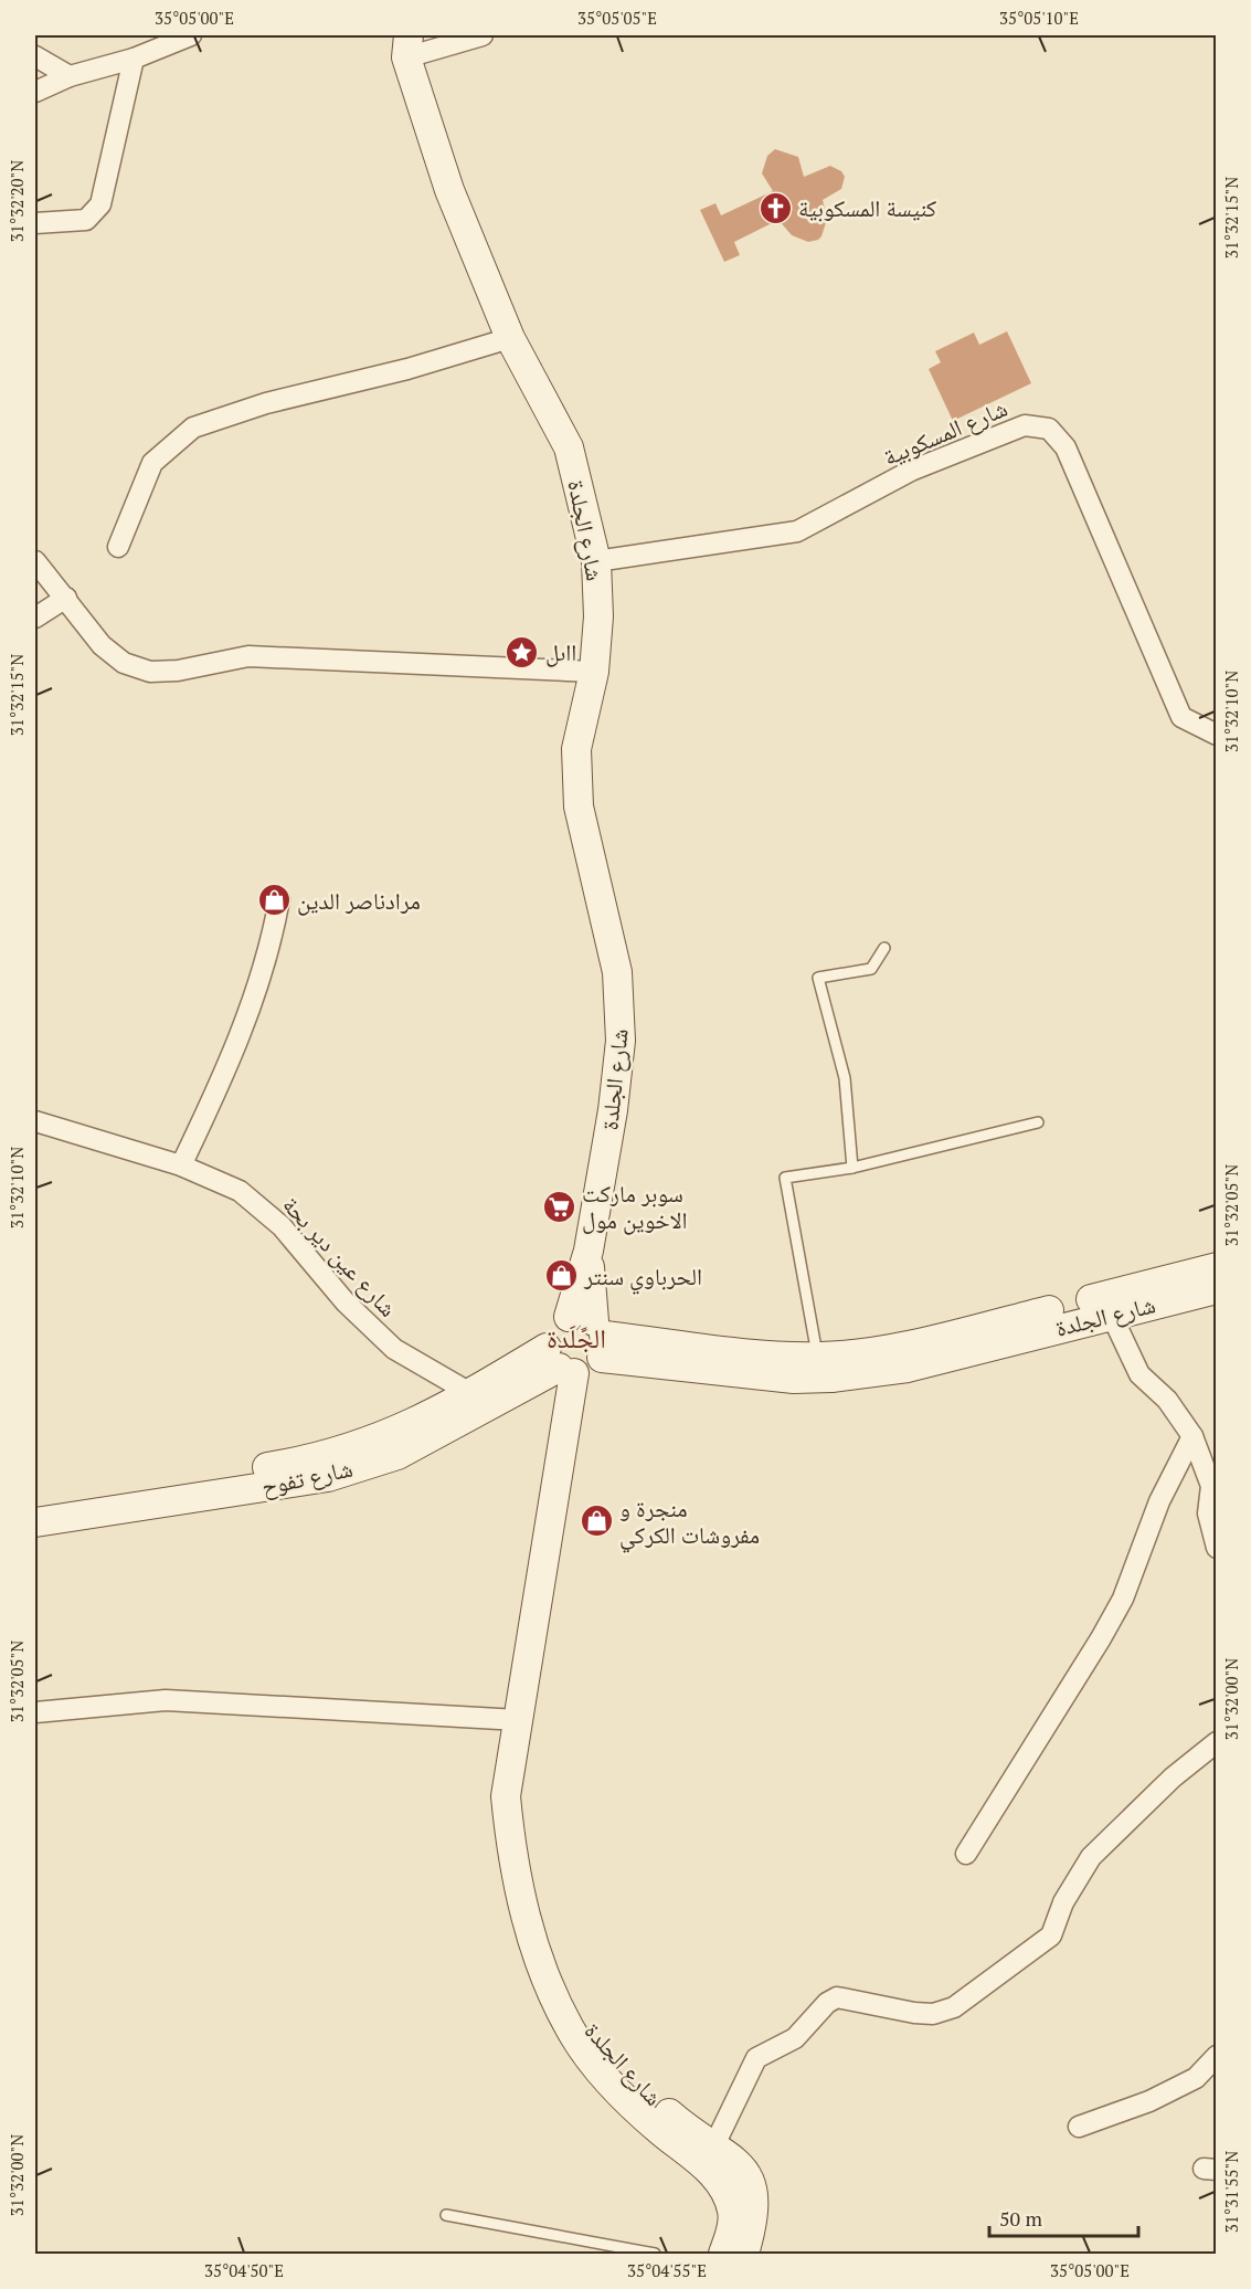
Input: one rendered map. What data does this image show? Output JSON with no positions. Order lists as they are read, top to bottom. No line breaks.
{"streets":{"street":["شارع المسكوبية","شارع الجلدة","شارع عين دير بحة","شارع تفوح"]},"crossings":[["شارع المسكوبية","شارع الجلدة"],["شارع عين دير بحة","شارع تفوح"]],"districts":["الجًلَدة"],"places":{"church":["كنيسة المسكوبية"],"place":["ااىل"],"shop":["مرادناصر الدين","الحرباوي سنتر","منجرة و مفروشات الكركي"],"supermarket":["سوبر ماركت الاخوين مول"]},"scale_bar":"50 m","coordinates":["35°05'00\"E","35°05'05\"E","35°05'10\"E","31°32'20\"N","31°32'15\"N","31°32'10\"N","31°32'05\"N","31°32'00\"N","31°31'55\"N","35°04'50\"E","35°04'55\"E"]}
